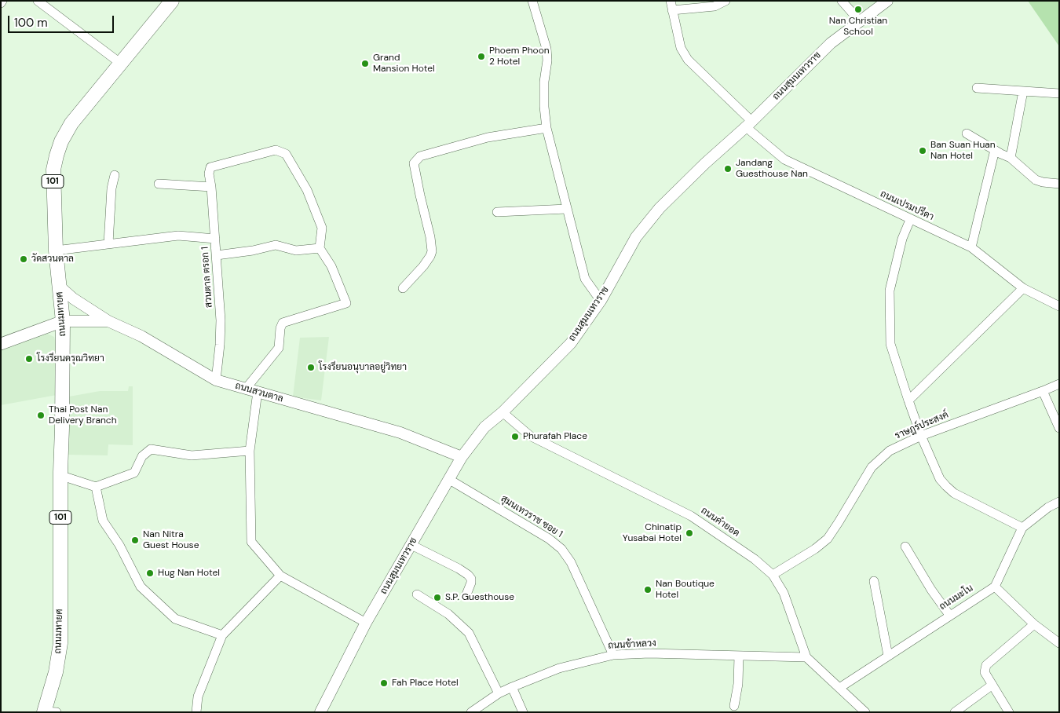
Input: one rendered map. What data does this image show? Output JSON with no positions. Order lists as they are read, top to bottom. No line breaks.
{"streets":{"main road":["101","ถนนมหายศ"],"street":["ถนนสุมนเทวราช","ถนนเปรมปรีดา","สวนตาล ตรอก 1","ถนนสวนตาล","ราษฎร์ประสงค์","สุมนเทวราช ซอย 1","ถนนคำยอด","ถนนมะโน","ถนนข้าหลวง"]},"crossings":[["ถนนสุมนเทวราช","ถนนเปรมปรีดา"],["ถนนสุมนเทวราช","ถนนสวนตาล"],["ถนนสุมนเทวราช","สุมนเทวราช ซอย 1"],["ถนนสุมนเทวราช","ถนนคำยอด"],["สวนตาล ตรอก 1","ถนนสวนตาล"],["ถนนมหายศ","ถนนสวนตาล"],["ราษฎร์ประสงค์","ถนนคำยอด"],["สุมนเทวราช ซอย 1","ถนนข้าหลวง"],["ถนนคำยอด","ถนนมะโน"],["ถนนคำยอด","ถนนข้าหลวง"]],"places":["Nan Christian School","Phoem Phoon 2 Hotel","Grand Mansion Hotel","Ban Suan Huan Nan Hotel","Jandang Guesthouse Nan","วัดสวนตาล","โรงรียนดรุณวิทยา","โรงรียนอนุบาลอยู่วิทยา","Thai Post Nan Delivery Branch","Phurafah Place","Chinatip Yusabai Hotel","Nan Nitra Guest House","Hug Nan Hotel","Nan Boutique Hotel","S.P. Guesthouse","Fah Place Hotel"],"scale_bar":"100 m"}
